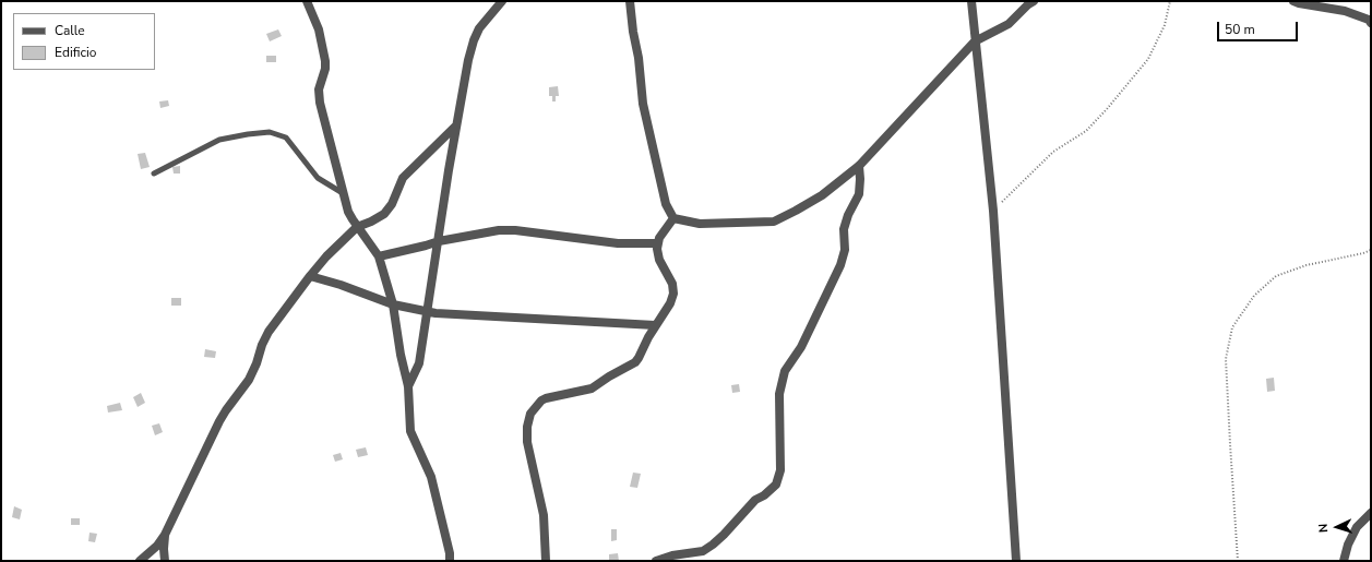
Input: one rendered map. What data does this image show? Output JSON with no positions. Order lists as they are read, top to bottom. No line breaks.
{"legend":["Calle","Edificio"],"scale_bar":"50 m","north":"left"}
